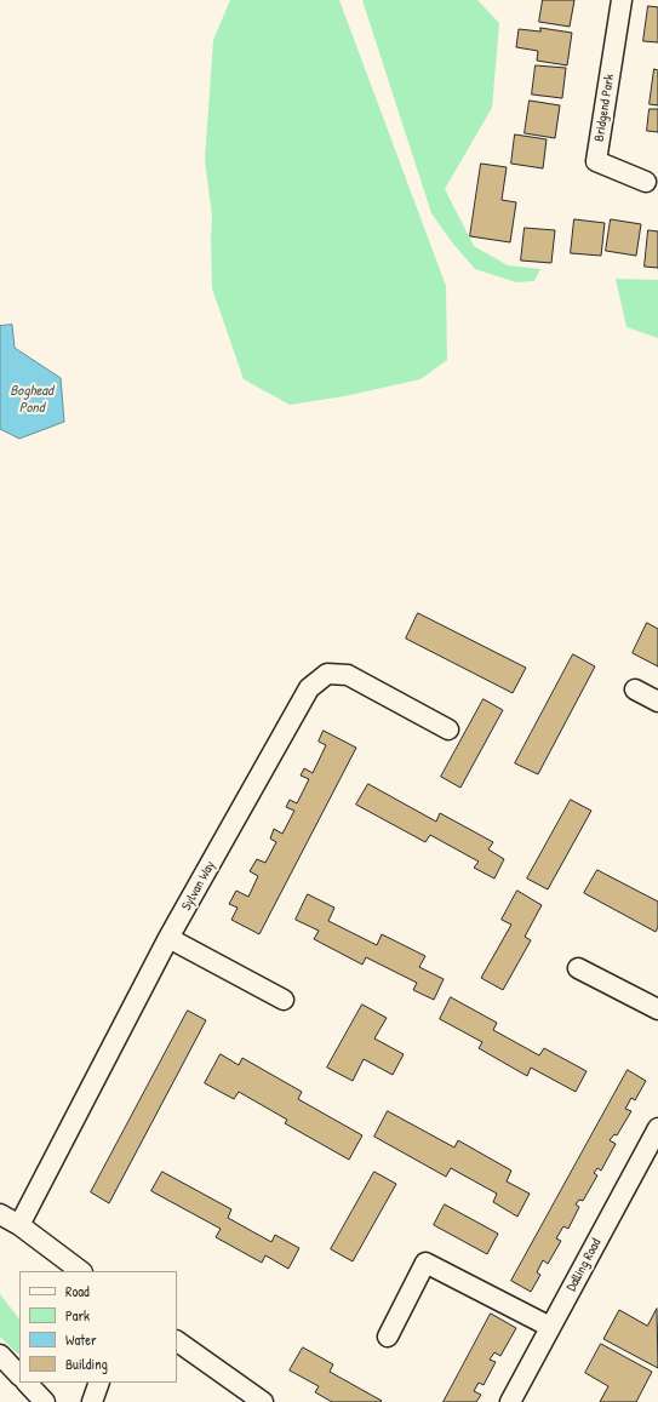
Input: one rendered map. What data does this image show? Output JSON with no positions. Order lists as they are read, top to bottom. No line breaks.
{"streets":{"street":["Bridgend Park","Sylvan Way","Dalling Road"]},"water":["Boghead Pond"],"legend":["Road","Park","Water","Building"]}
